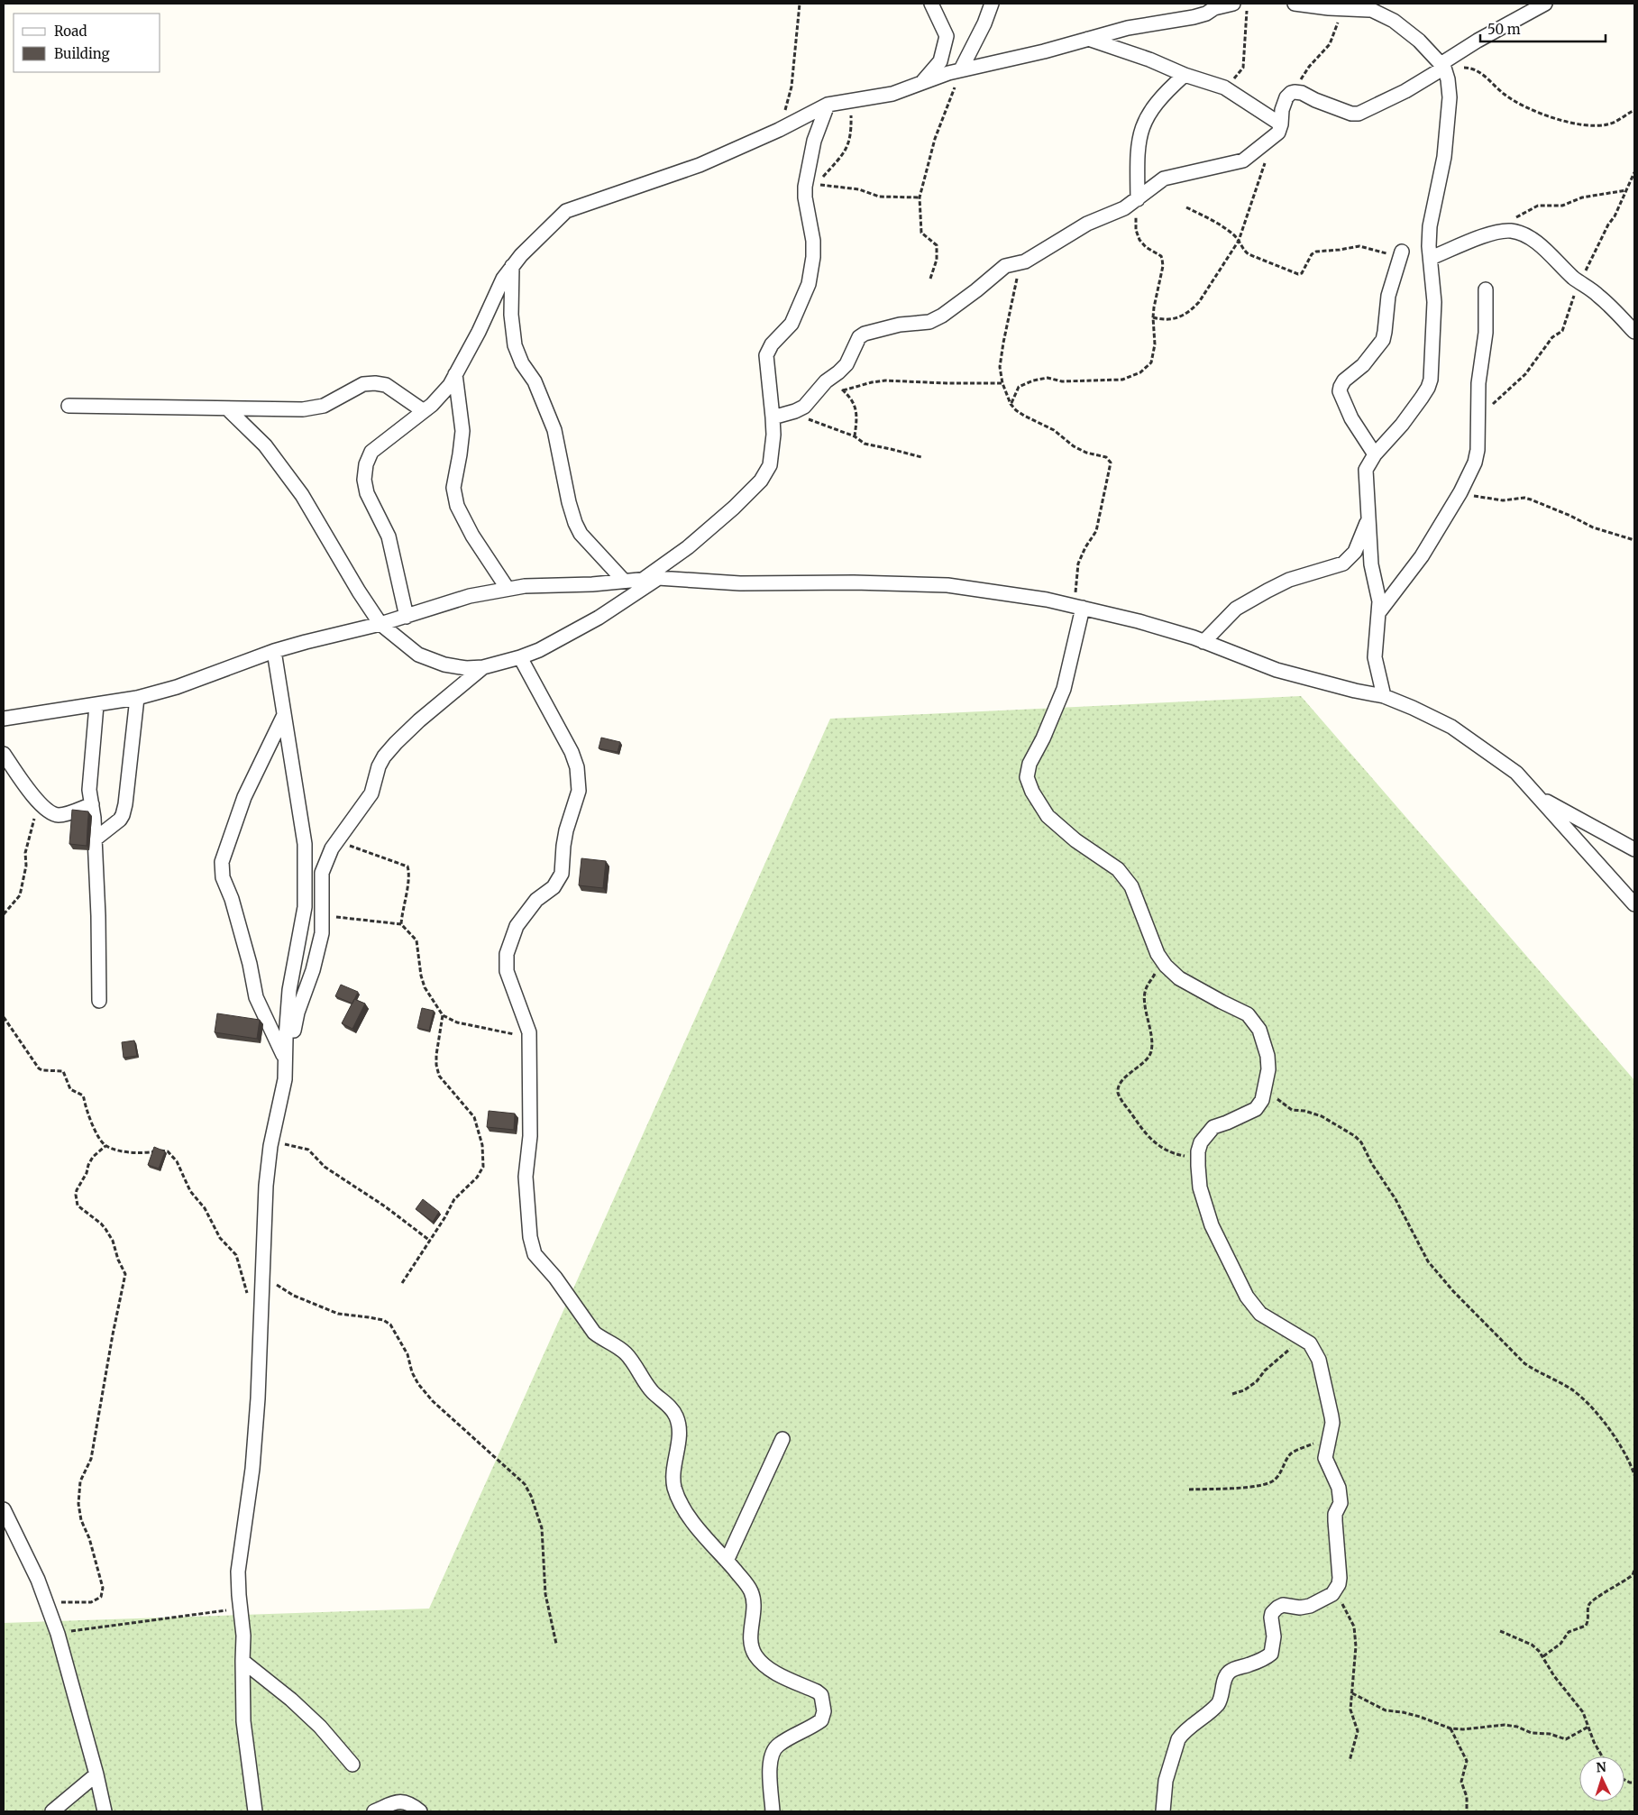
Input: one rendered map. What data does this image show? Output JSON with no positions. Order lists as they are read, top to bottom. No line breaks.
{"legend":["Road","Building"],"scale_bar":"50 m","north":"top"}
